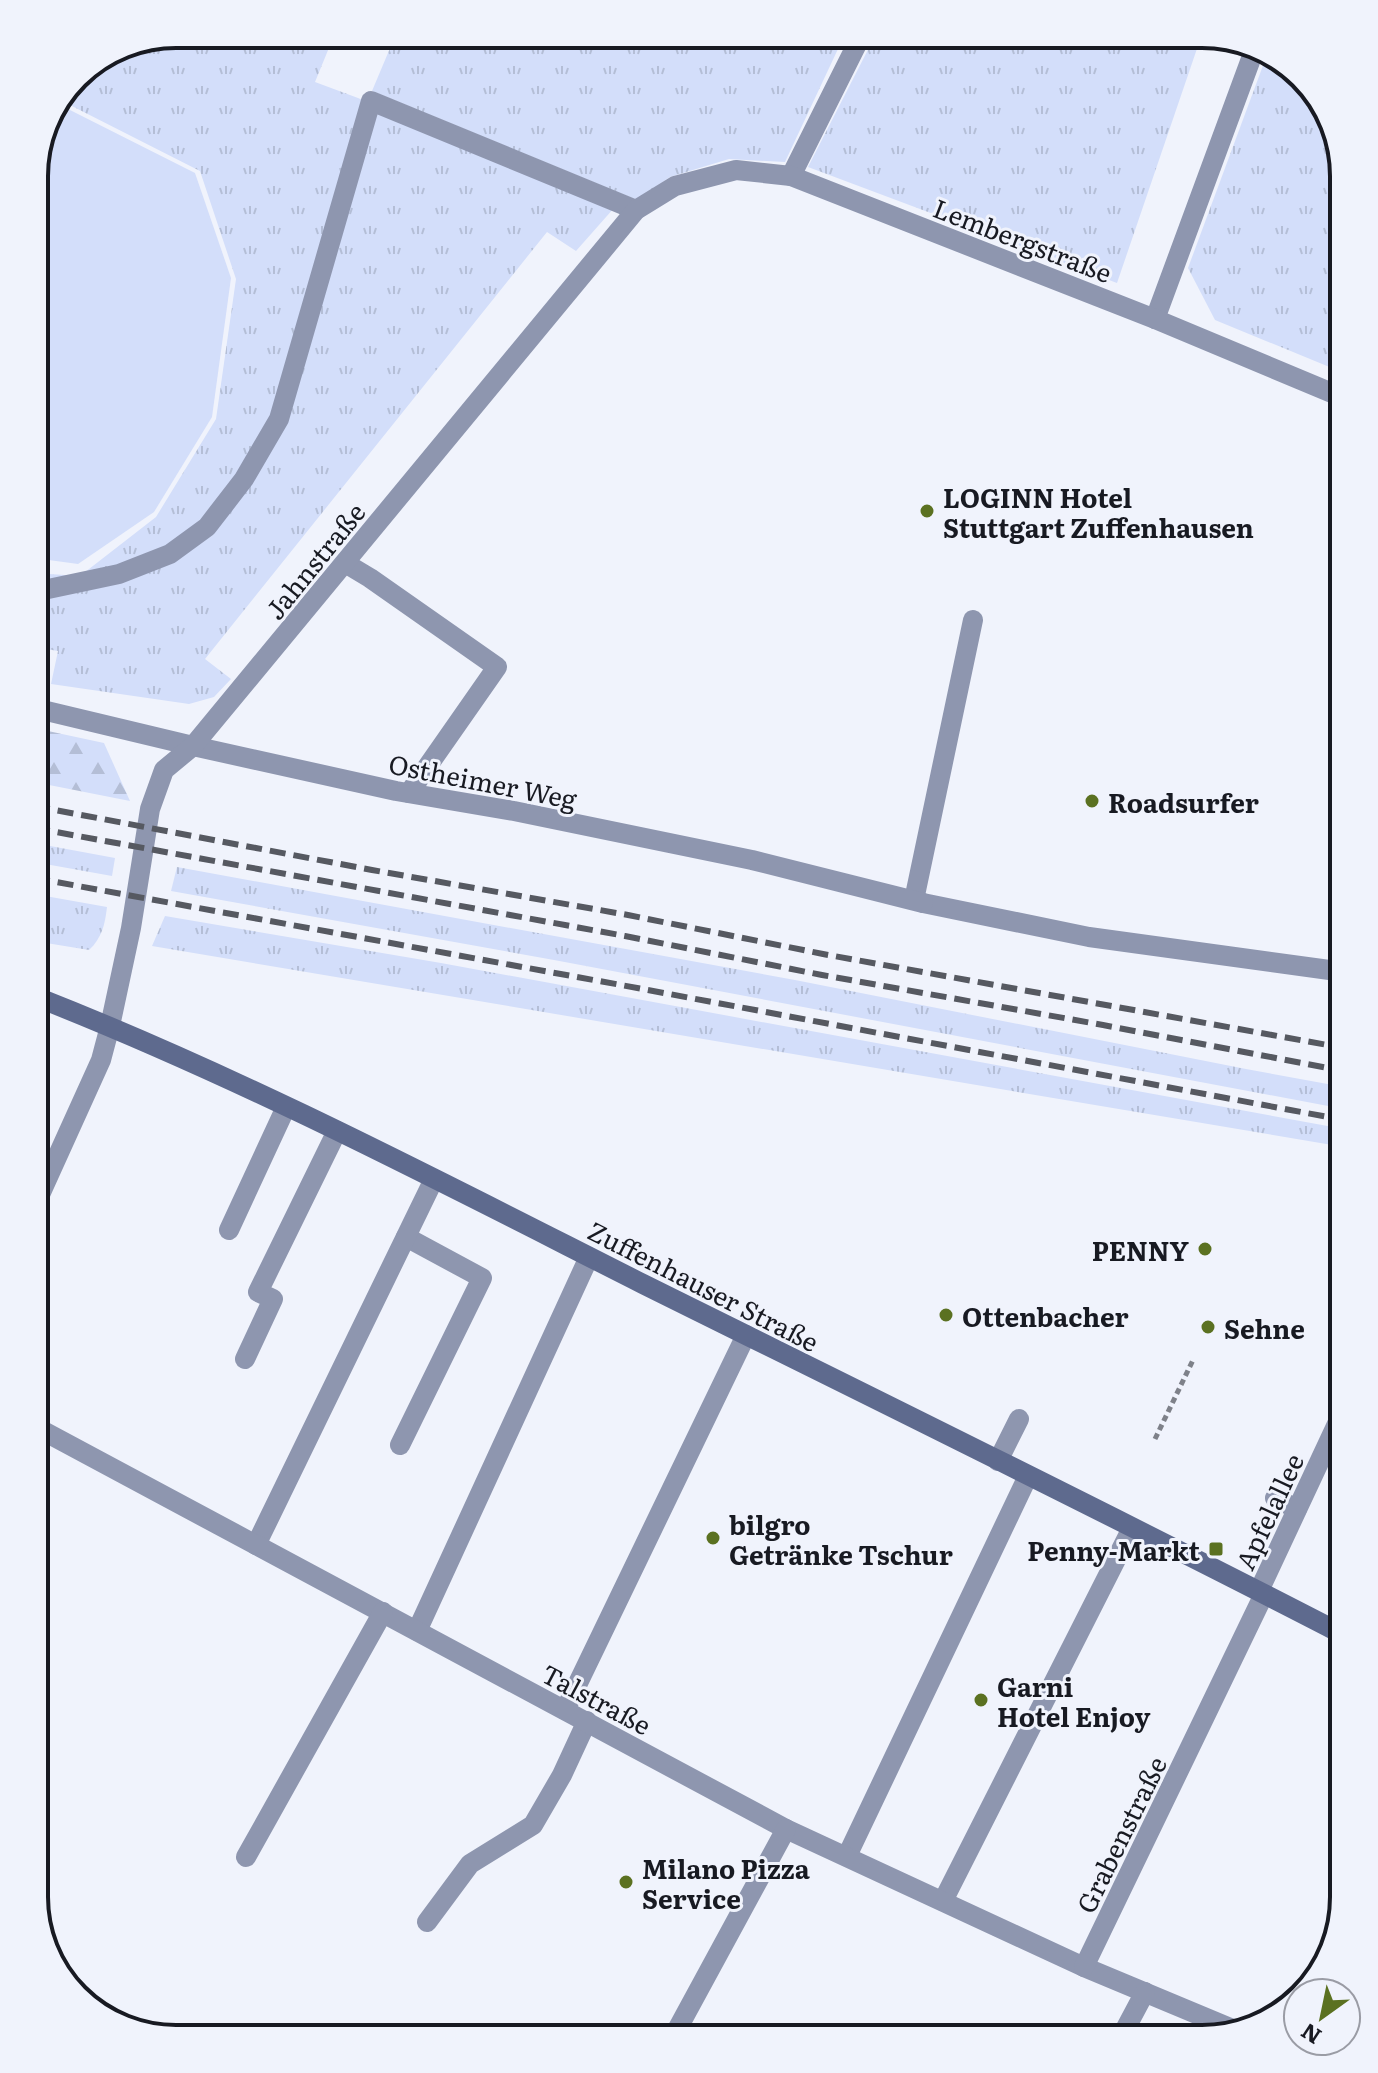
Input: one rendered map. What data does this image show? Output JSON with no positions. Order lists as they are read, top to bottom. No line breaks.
{"streets":{"main road":["Zuffenhauser Straße"],"street":["Lembergstraße","Jahnstraße","Ostheimer Weg","Apfelallee","Talstraße","Grabenstraße"]},"crossings":[["Lembergstraße","Jahnstraße"],["Jahnstraße","Ostheimer Weg"],["Jahnstraße","Zuffenhauser Straße"],["Zuffenhauser Straße","Apfelallee"],["Zuffenhauser Straße","Grabenstraße"],["Apfelallee","Grabenstraße"],["Talstraße","Grabenstraße"]],"places":{"other":["LOGINN Hotel Stuttgart Zuffenhausen","Roadsurfer","PENNY","Ottenbacher","Sehne","bilgro Getränke Tschur","Garni Hotel Enjoy","Milano Pizza Service"],"transit":["Penny-Markt"]},"north":"bottom left"}
